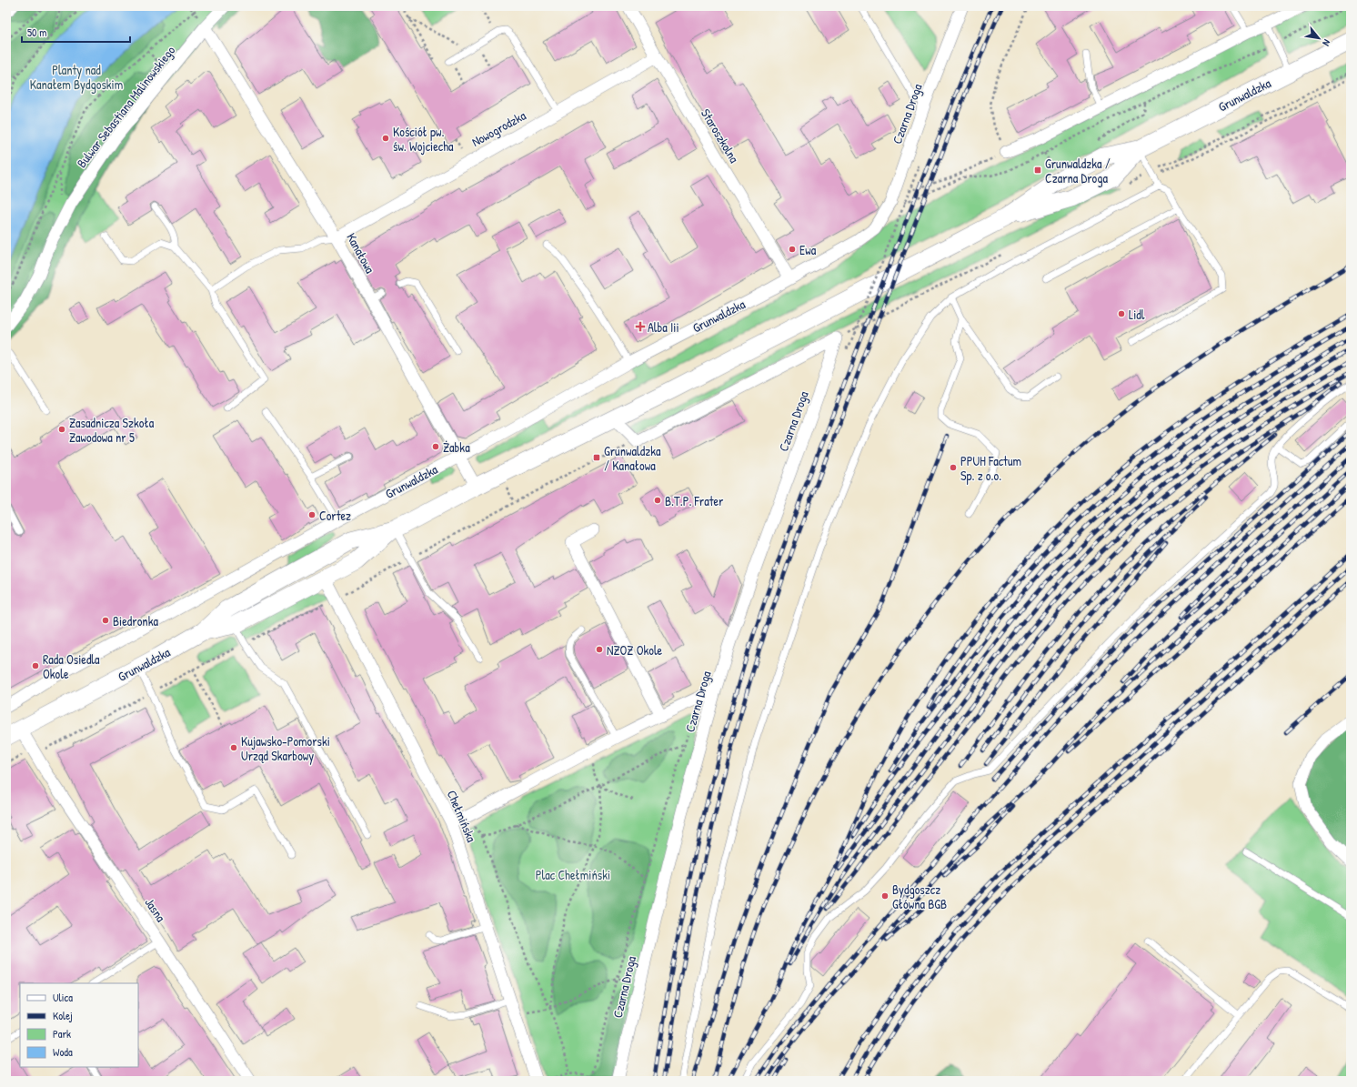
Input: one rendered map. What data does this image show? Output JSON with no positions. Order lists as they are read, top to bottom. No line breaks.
{"streets":{"main road":["Grunwaldzka"],"street":["Bulwar Sebastiana Malinowskiego","Czarna Droga","Nowogrodzka","Staroszkolna","Kanałowa","Chełmińska","Jasna"]},"crossings":[["Grunwaldzka","Czarna Droga"],["Grunwaldzka","Staroszkolna"],["Grunwaldzka","Kanałowa"],["Grunwaldzka","Chełmińska"],["Grunwaldzka","Jasna"],["Bulwar Sebastiana Malinowskiego","Kanałowa"],["Nowogrodzka","Staroszkolna"],["Nowogrodzka","Kanałowa"]],"parks":["Planty nad Kanałem Bydgoskim","Plac Chełmiński"],"places":{"other":["Kościół pw. św. Wojciecha","Ewa","Lidl","Zasadnicza Szkoła Zawodowa nr 5","Żabka","PPUH Factum Sp. z o.o.","B.T.P. Frater","Cortez","Biedronka","NZOZ Okole","Rada Osiedla Okole","Kujawsko-Pomorski Urząd Skarbowy","Bydgoszcz Główna BGB"],"transit":["Grunwaldzka / Czarna Droga","Grunwaldzka / Kanałowa"],"health":["Alba Iii"]},"legend":["Ulica","Kolej","Park","Woda"],"scale_bar":"50 m","north":"bottom right"}
